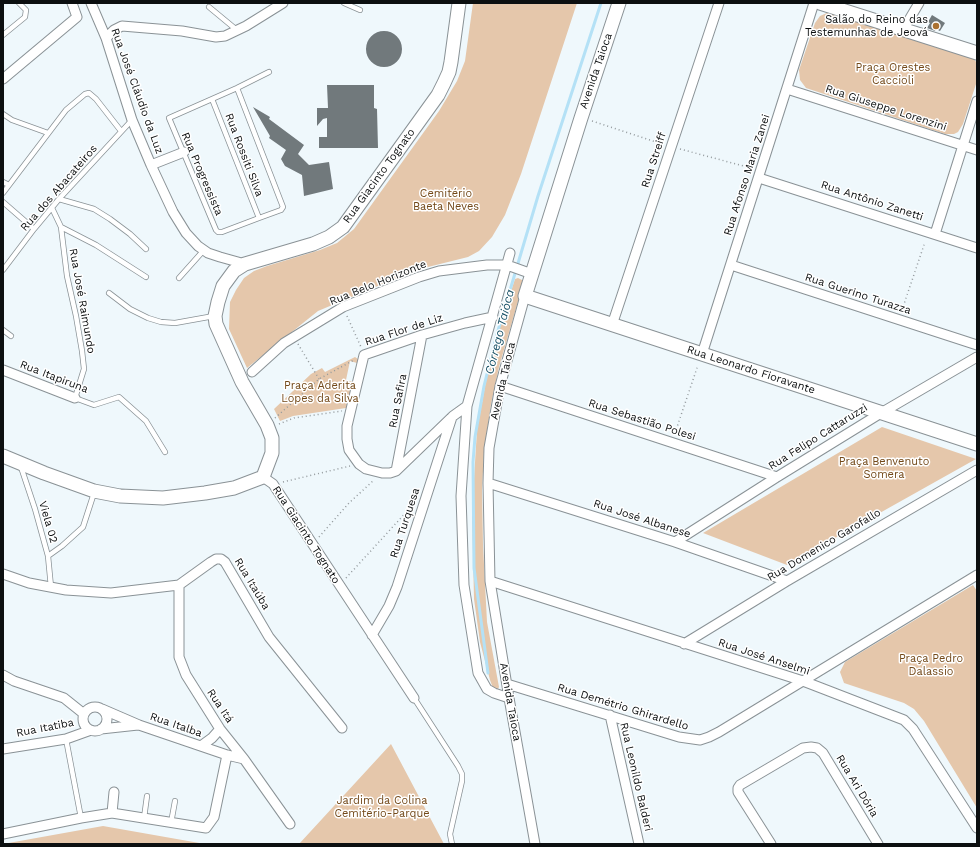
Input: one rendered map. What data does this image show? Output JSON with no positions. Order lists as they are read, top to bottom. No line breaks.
{"streets":{"street":["Avenida Taioca","Rua José Cláudio da Luz","Rua Giuseppe Lorenzini","Rua Streiff","Rua Afonso Maria Zanei","Rua Giacinto Tognato","Rua Antônio Zanetti","Rua Belo Horizonte","Rua Guerino Turazza","Rua Flor de Liz","Rua Leonardo Fioravante","Rua Itapiruna","Rua Safira","Rua Sebastião Polesi","Rua Felipo Cattaruzzi","Rua José Albanese","Rua Turquesa","Rua Domenico Garofallo","Rua Itaúba","Rua José Anselmi","Rua Itá","Rua Demétrio Ghirardello","Rua Italba","Rua Itatiba","Rua Leonildo Balderi","Rua Ari Dória"],"lane":["Rua Rossiti Silva","Rua Progressista","Rua dos Abacateiros","Rua José Raimundo","Viela 02"]},"crossings":[["Avenida Taioca","Rua Leonardo Fioravante"],["Avenida Taioca","Rua Sebastião Polesi"],["Avenida Taioca","Rua José Albanese"],["Avenida Taioca","Rua José Anselmi"],["Avenida Taioca","Rua Demétrio Ghirardello"],["Rua José Cláudio da Luz","Rua Giacinto Tognato"],["Rua José Cláudio da Luz","Rua dos Abacateiros"],["Rua Giuseppe Lorenzini","Rua Afonso Maria Zanei"],["Rua Rossiti Silva","Rua Progressista"],["Rua Streiff","Rua Leonardo Fioravante"],["Rua Afonso Maria Zanei","Rua Antônio Zanetti"],["Rua Afonso Maria Zanei","Rua Guerino Turazza"],["Rua Afonso Maria Zanei","Rua Leonardo Fioravante"],["Rua Giacinto Tognato","Rua Turquesa"],["Rua dos Abacateiros","Rua José Raimundo"],["Rua José Raimundo","Rua Itapiruna"],["Rua Flor de Liz","Rua Safira"],["Rua Leonardo Fioravante","Rua Felipo Cattaruzzi"],["Rua Sebastião Polesi","Rua Felipo Cattaruzzi"],["Rua Felipo Cattaruzzi","Rua José Albanese"],["Rua José Albanese","Rua Domenico Garofallo"],["Viela 02","Rua Itaúba"],["Rua Domenico Garofallo","Rua José Anselmi"],["Rua Itaúba","Rua Itá"],["Rua José Anselmi","Rua Demétrio Ghirardello"],["Rua Itá","Rua Italba"],["Rua Demétrio Ghirardello","Rua Leonildo Balderi"],["Rua Italba","Rua Itatiba"]],"water":["Córrego Taióca"],"parks":["Praça Orestes Caccioli","Cemitério Baeta Neves","Praça Aderita Lopes da Silva","Praça Benvenuto Somera","Praça Pedro Dalassio","Jardim da Colina Cemitério-Parque"],"places":["Salão do Reino das Testemunhas de Jeová"]}
